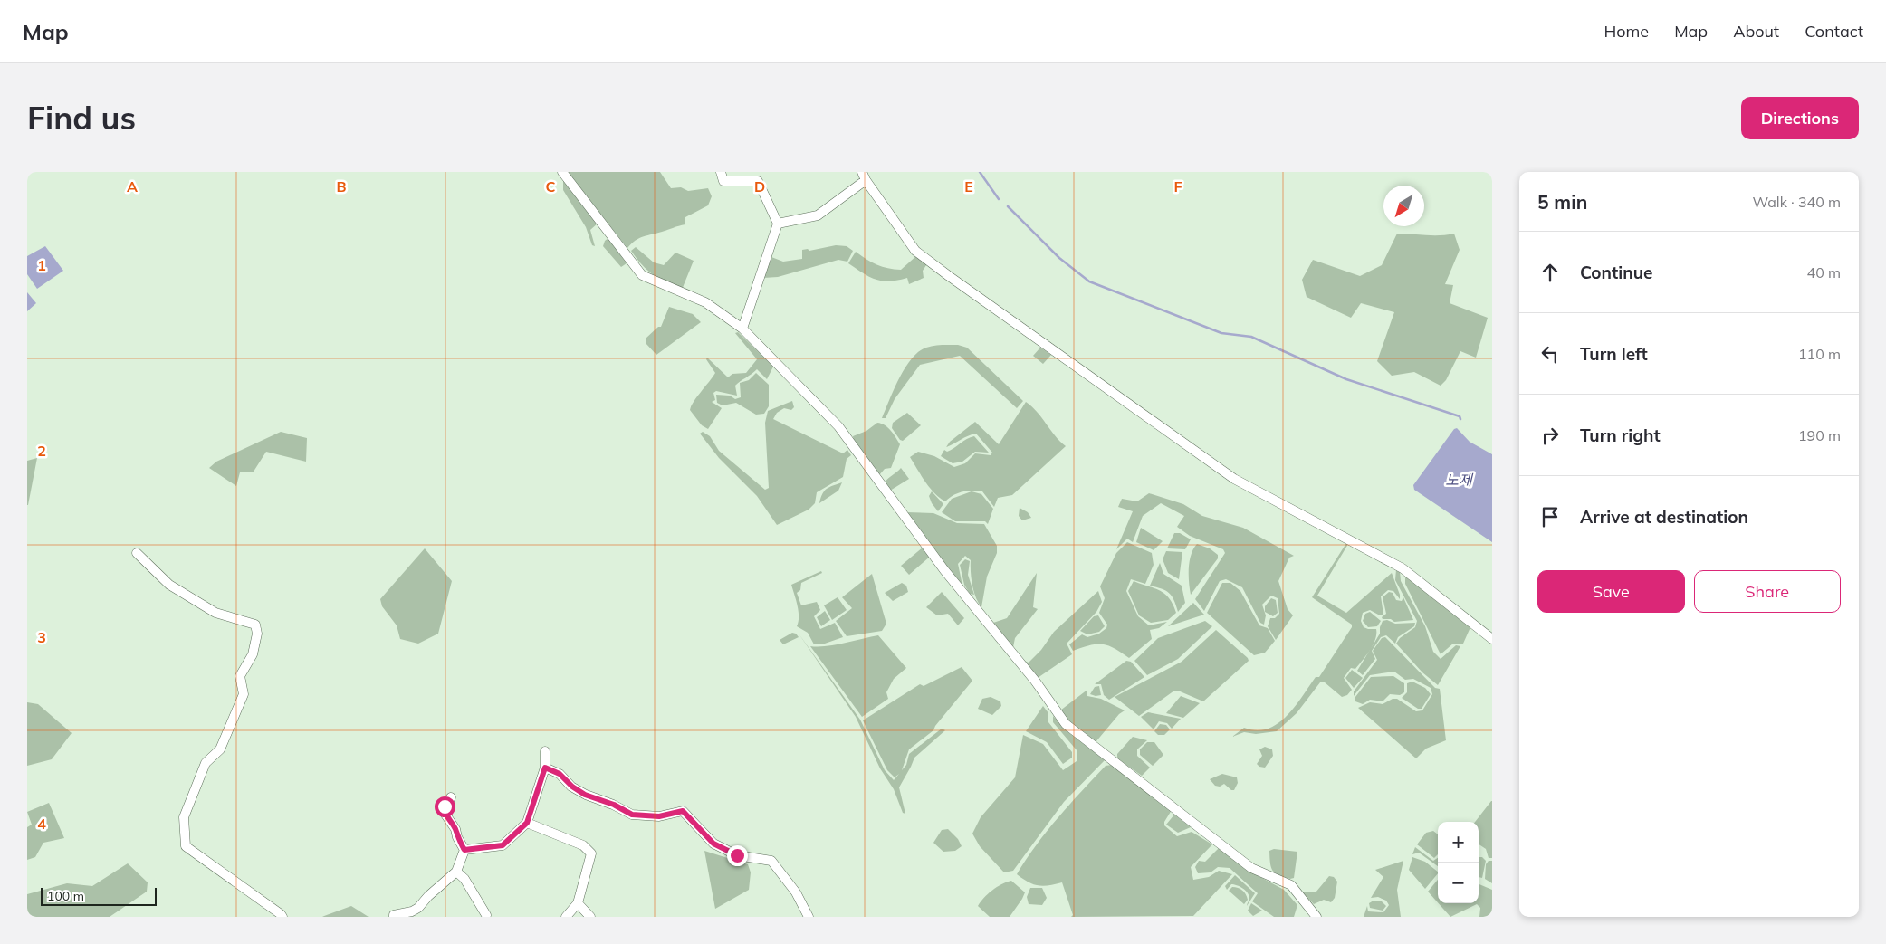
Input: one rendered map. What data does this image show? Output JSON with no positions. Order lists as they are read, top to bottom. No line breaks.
{"water":["노제"],"scale_bar":"100 m","north":"bottom left","page":{"header":"Map","nav":["Home","Map","About","Contact"],"buttons":["Directions",["Save","Share"]],"title":"Find us","heading":["5 min","Walk · 340 m"],"list":[["Continue","40 m"],["Turn left","110 m"],["Turn right","190 m"],"Arrive at destination"],"map_buttons":["+","−"],"scale":"100 m"},"grid":{"columns":["A","B","C","D","E","F"],"rows":["1","2","3","4"]}}
